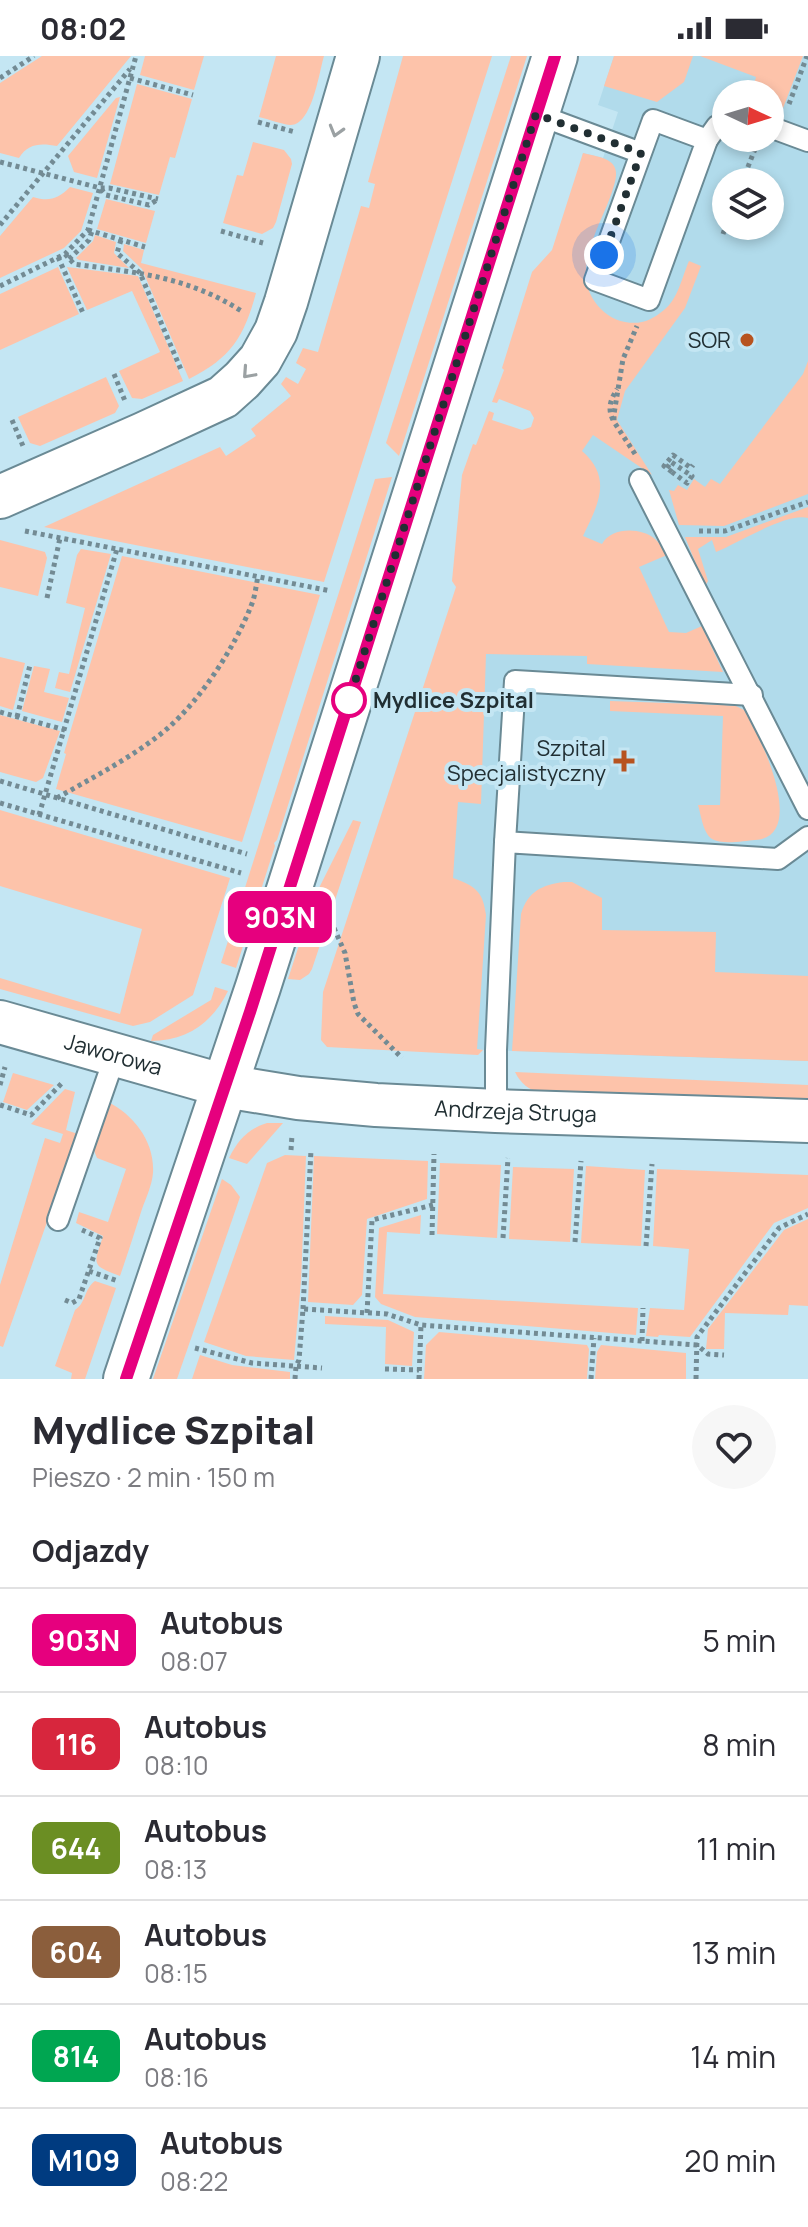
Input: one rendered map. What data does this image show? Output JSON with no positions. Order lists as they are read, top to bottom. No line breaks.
{"streets":{"street":["Jaworowa","Andrzeja Struga"]},"crossings":[["Jaworowa","Andrzeja Struga"]],"places":{"other":["SOR","Mydlice Szpital"],"health":["Szpital Specjalistyczny"]},"lines":["bus line 903N"],"north":"right","page":{"status":"08:02","on_map":"903N","heading":[["Mydlice Szpital","Pieszo · 2 min · 150 m"],"Odjazdy"],"list":[{"mark":"903N","name":"Autobus","note":"08:07","value":"5 min"},{"mark":"116","name":"Autobus","note":"08:10","value":"8 min"},{"mark":"644","name":"Autobus","note":"08:13","value":"11 min"},{"mark":"604","name":"Autobus","note":"08:15","value":"13 min"},{"mark":"814","name":"Autobus","note":"08:16","value":"14 min"},{"mark":"M109","name":"Autobus","note":"08:22","value":"20 min"}]}}
